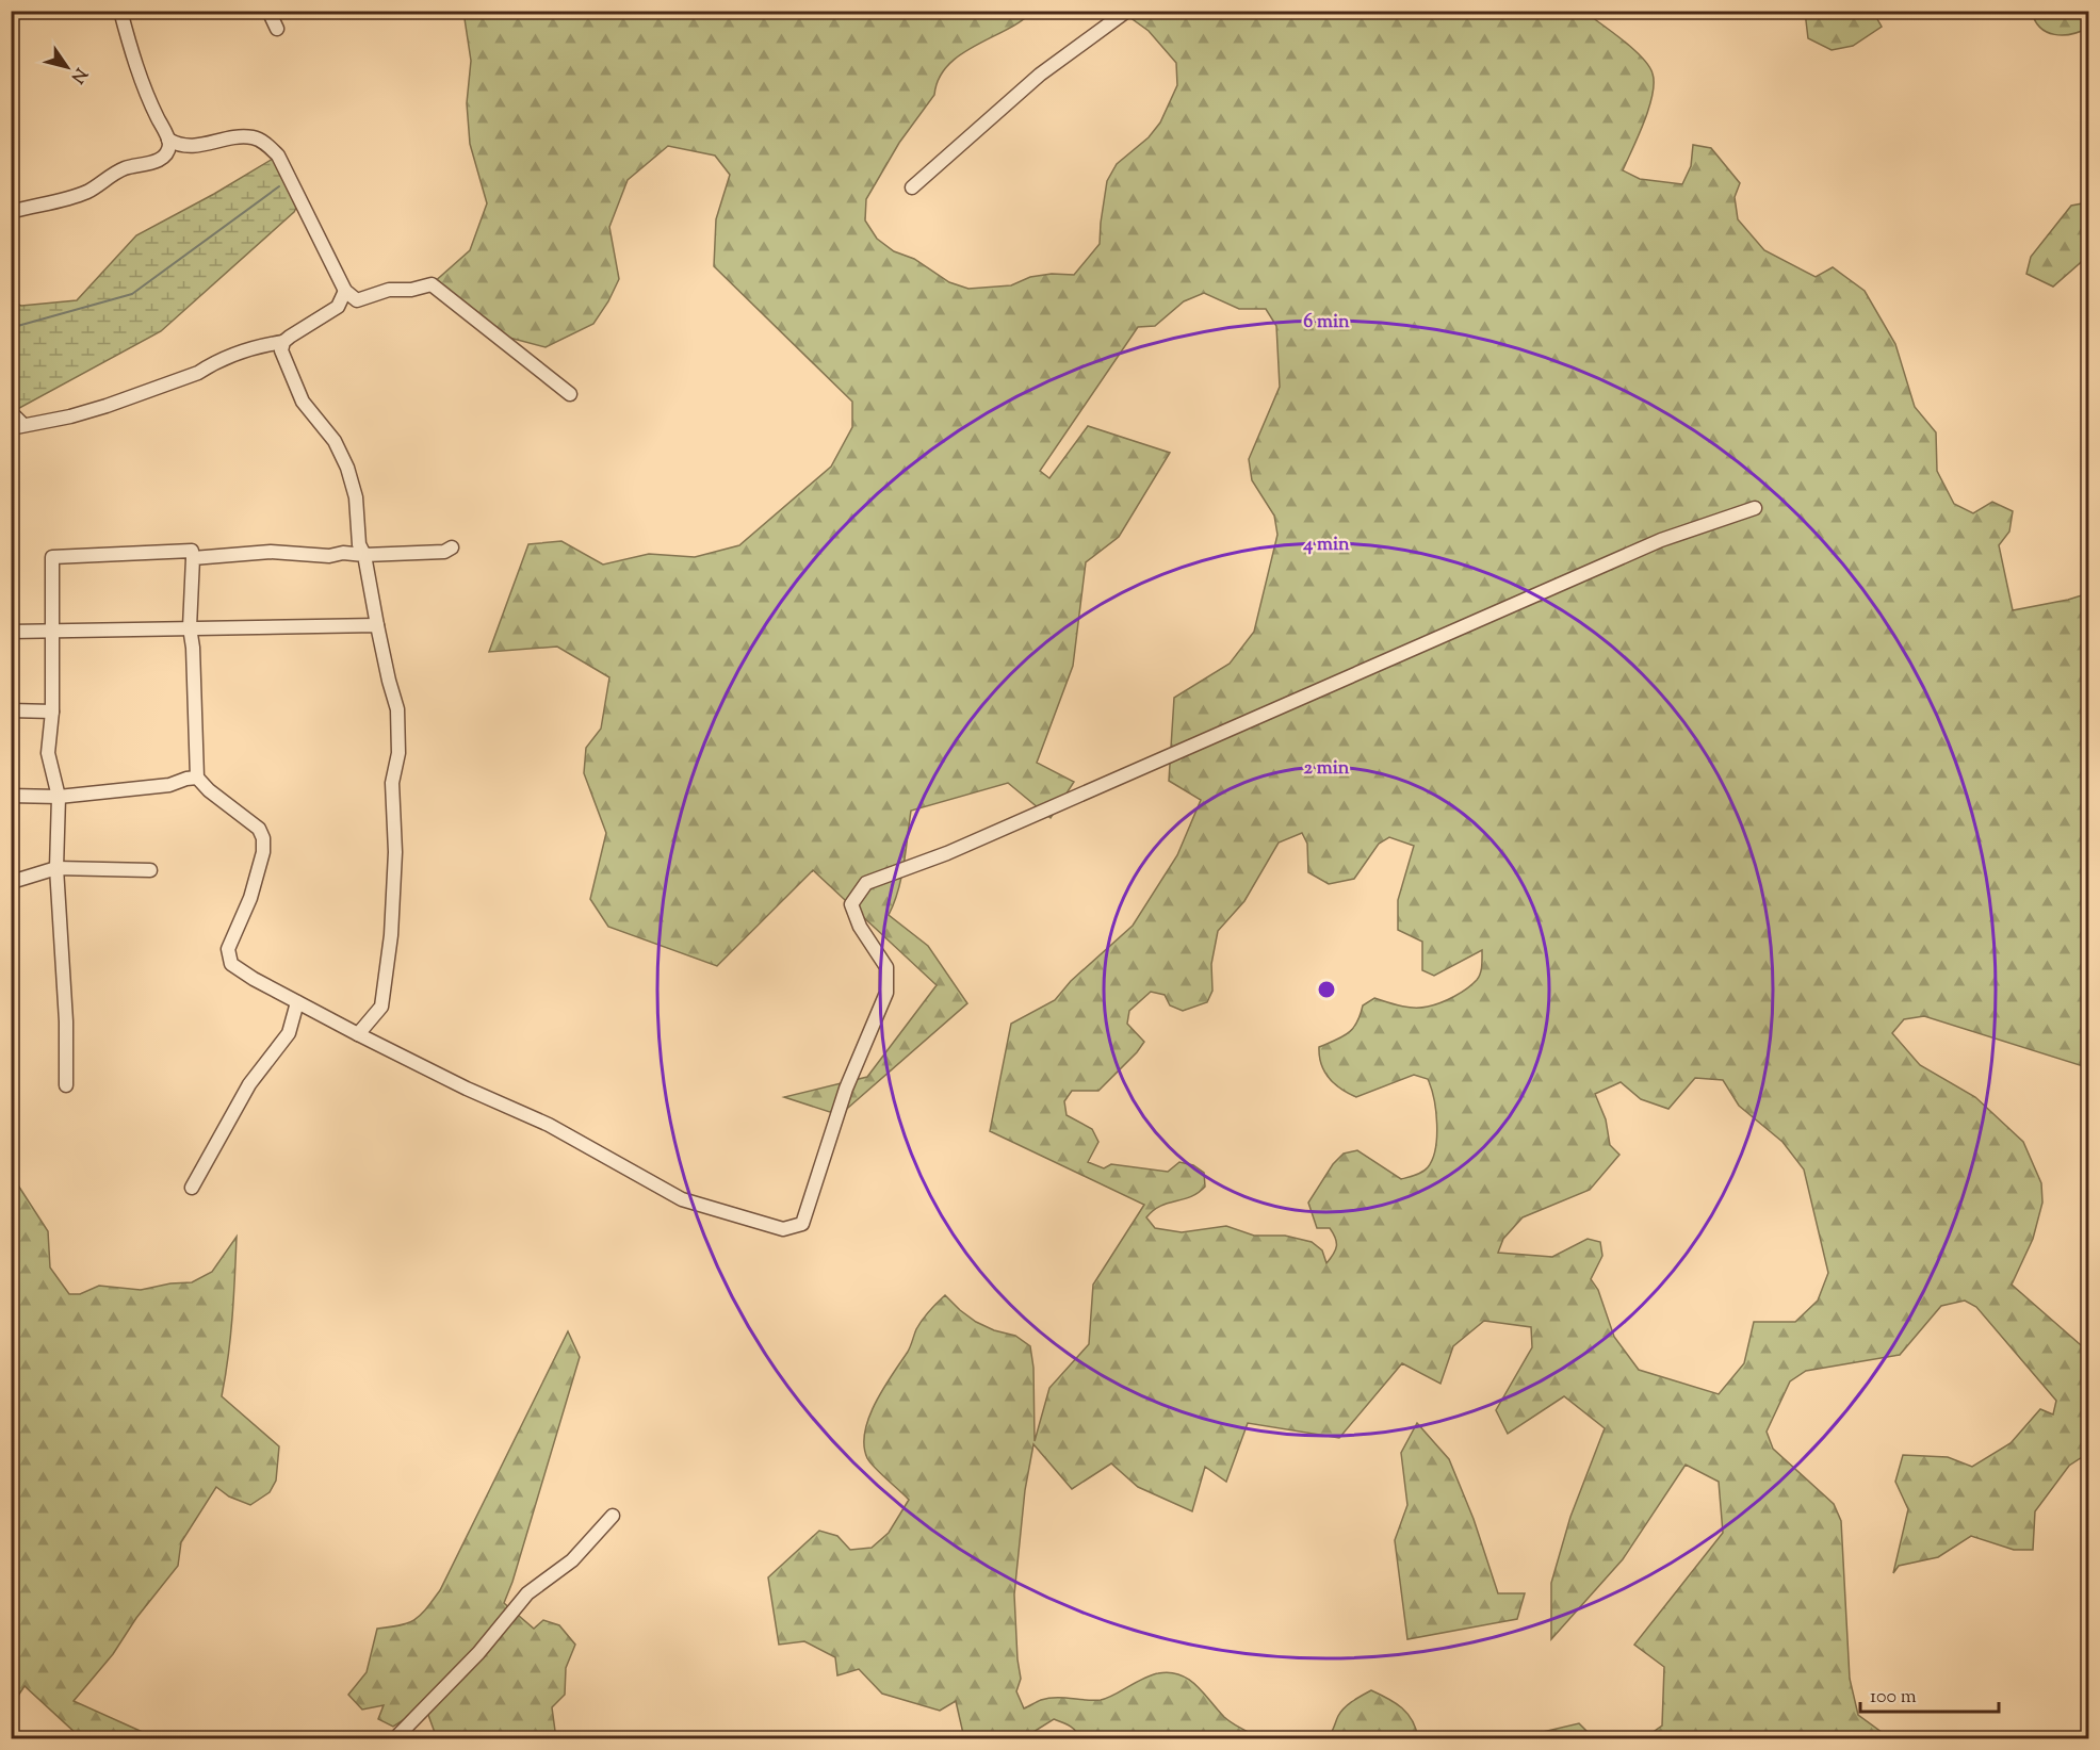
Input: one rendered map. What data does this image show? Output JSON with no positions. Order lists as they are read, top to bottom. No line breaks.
{"scale_bar":"100 m","north":"bottom right","rings":["6 min","4 min","2 min"]}
